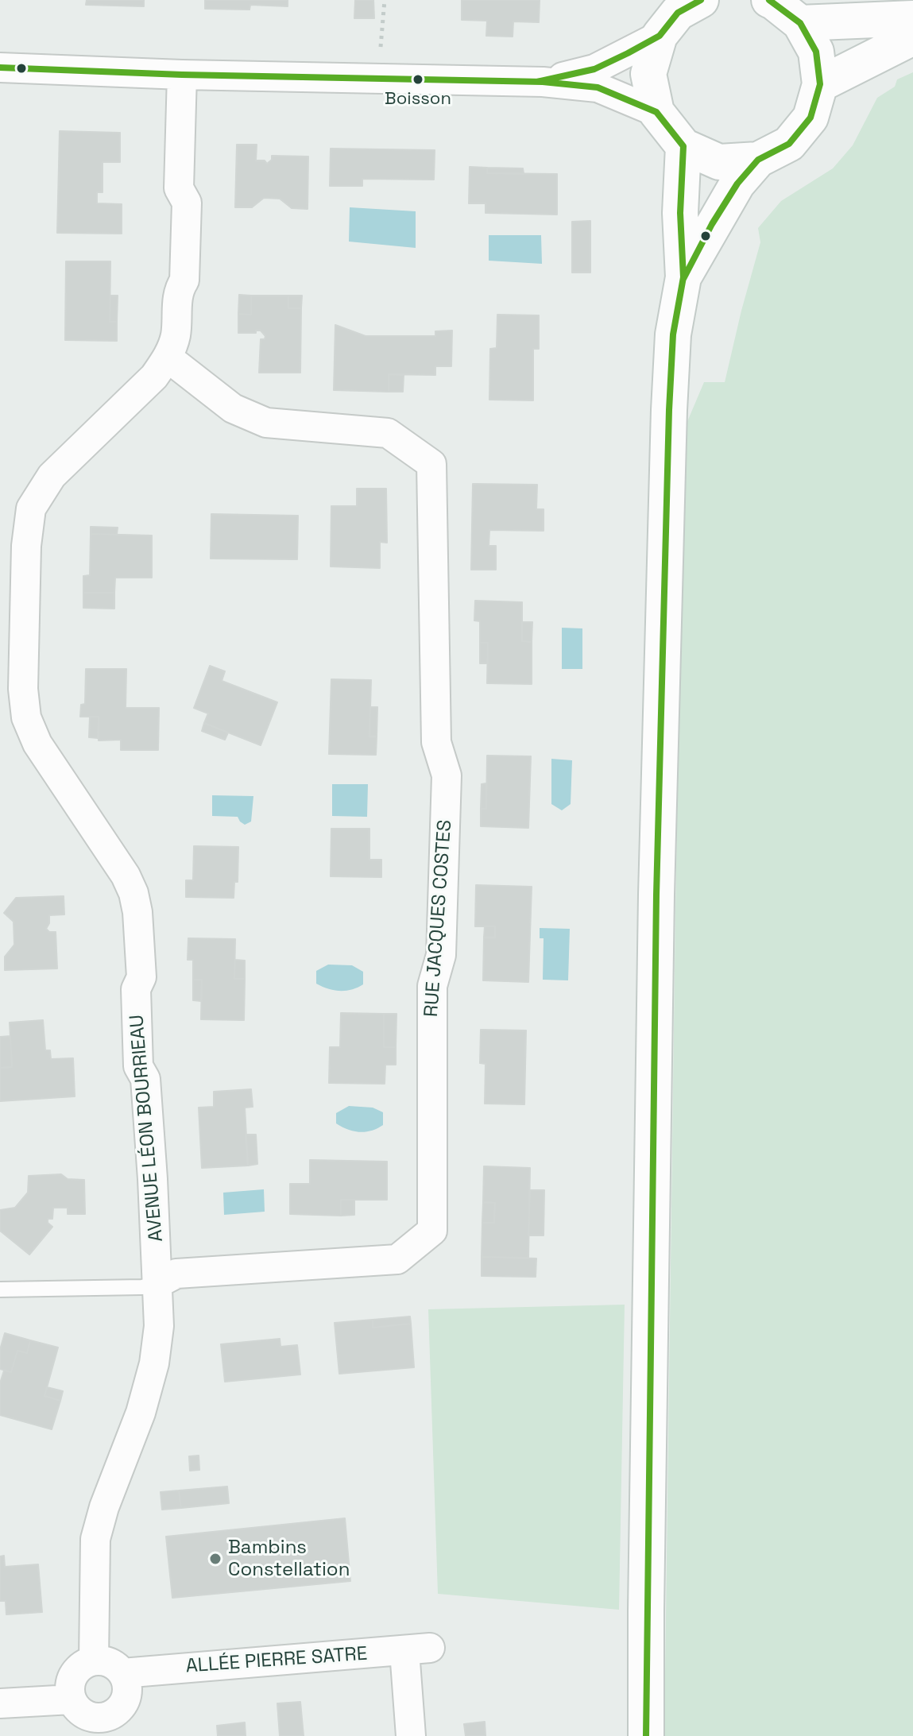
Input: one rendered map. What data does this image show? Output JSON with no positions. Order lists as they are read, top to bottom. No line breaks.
{"streets":{"street":["RUE JACQUES COSTES","AVENUE LÉON BOURRIEAU","ALLÉE PIERRE SATRE"]},"crossings":[["RUE JACQUES COSTES","AVENUE LÉON BOURRIEAU"],["AVENUE LÉON BOURRIEAU","ALLÉE PIERRE SATRE"]],"places":["Boisson","Bambins Constellation"]}
